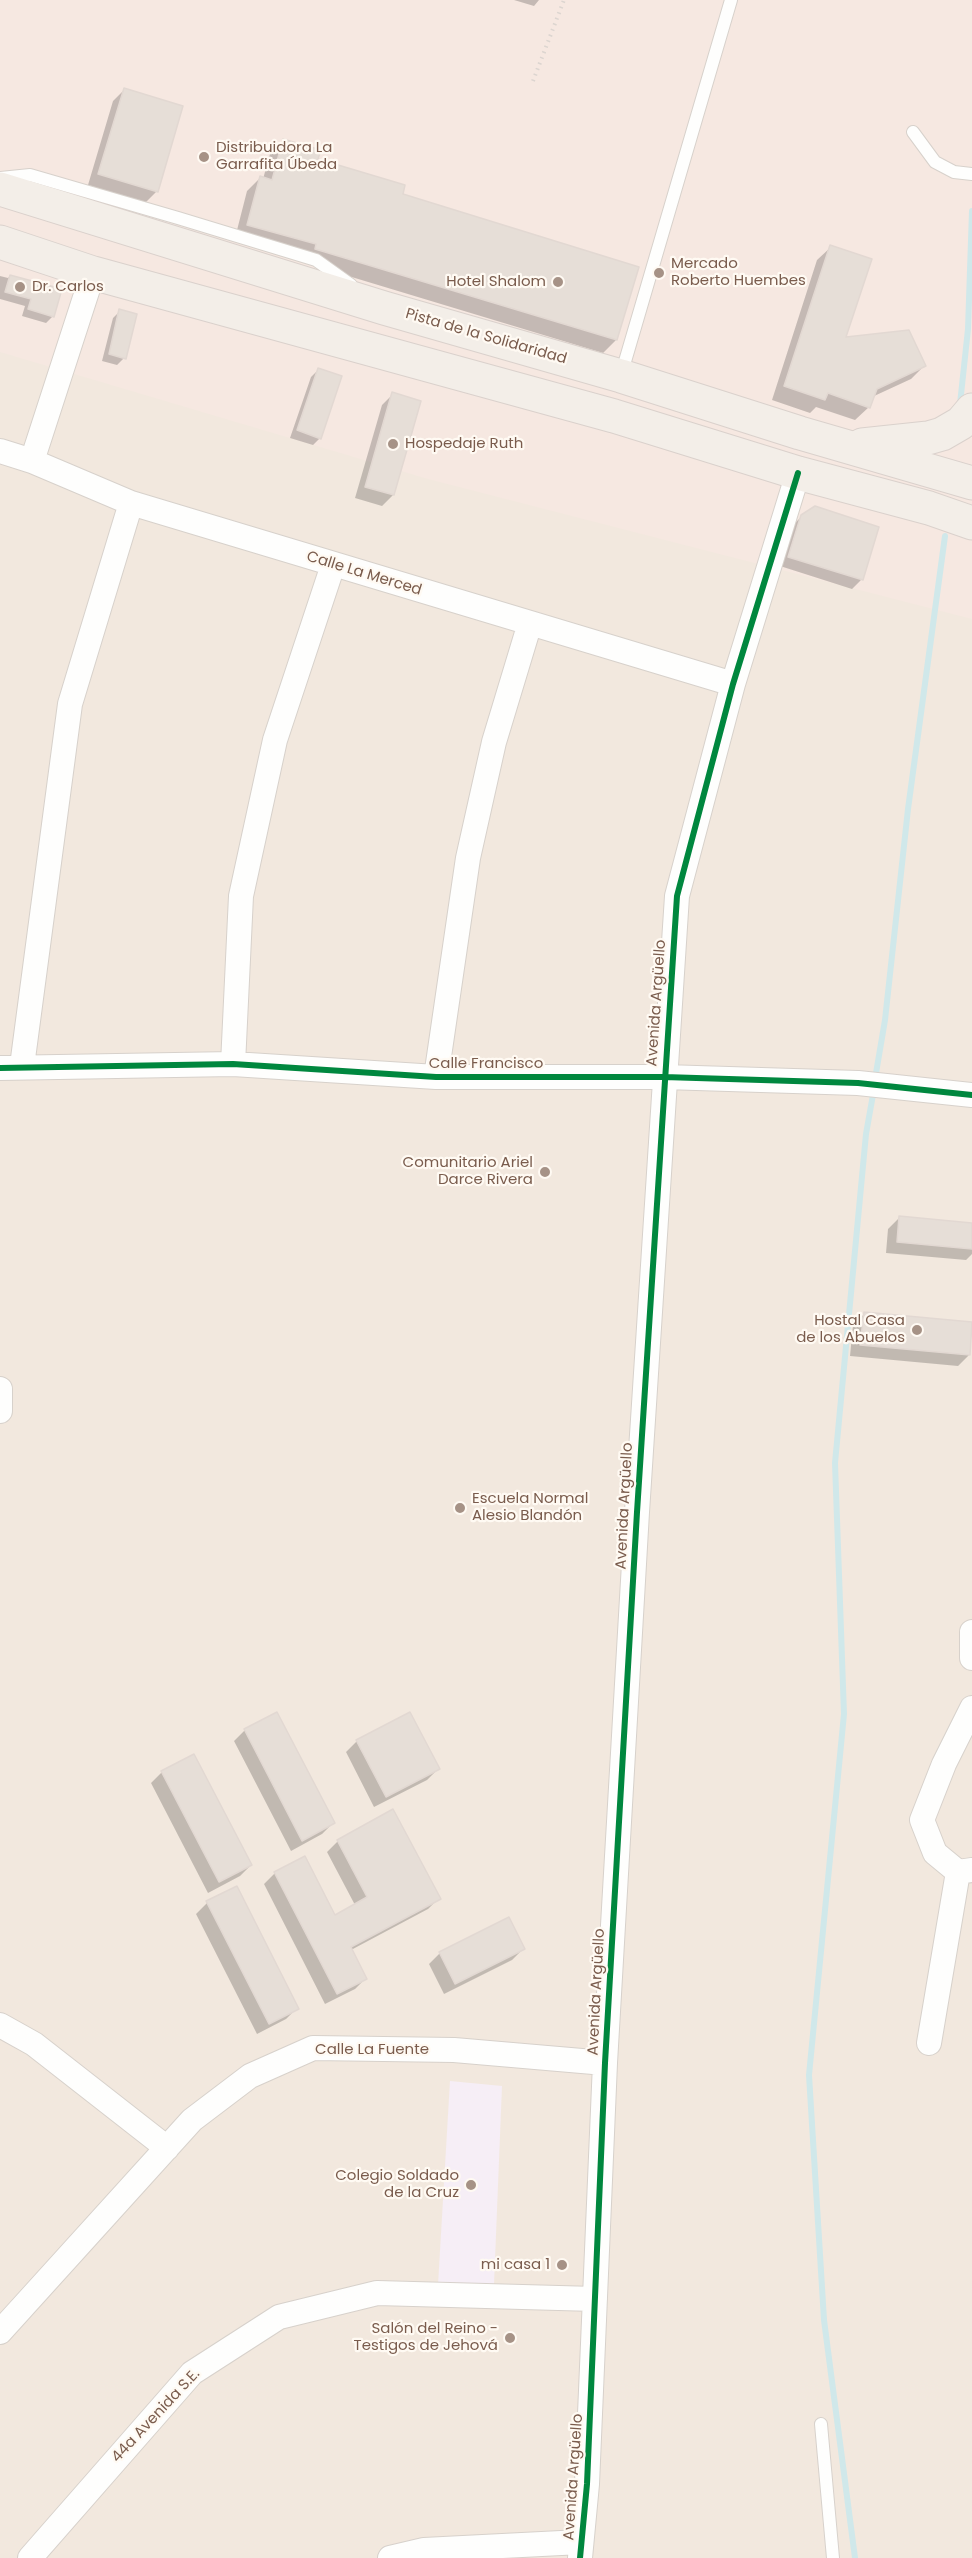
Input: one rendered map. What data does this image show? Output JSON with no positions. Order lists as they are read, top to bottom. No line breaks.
{"streets":{"main road":["Pista de la Solidaridad"],"street":["Calle La Merced","Avenida Argüello","Calle Francisco","Calle La Fuente","44a Avenida S.E."]},"crossings":[["Calle La Merced","Avenida Argüello"],["Avenida Argüello","Calle Francisco"],["Avenida Argüello","Calle La Fuente"],["Avenida Argüello","44a Avenida S.E."]],"places":["Distribuidora La Garrafita Úbeda","Mercado Roberto Huembes","Hotel Shalom","Dr. Carlos","Hospedaje Ruth","Comunitario Ariel Darce Rivera","Hostal Casa de los Abuelos","Escuela Normal Alesio Blandón","Colegio Soldado de la Cruz","mi casa 1","Salón del Reino - Testigos de Jehová"]}
